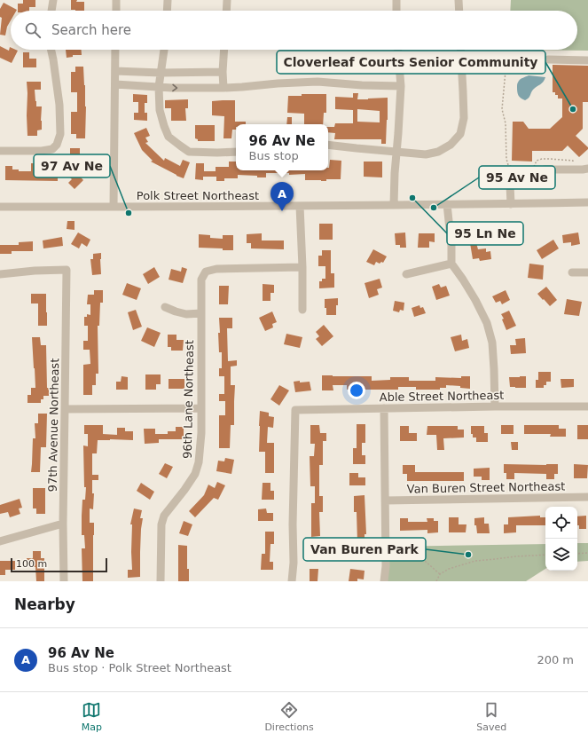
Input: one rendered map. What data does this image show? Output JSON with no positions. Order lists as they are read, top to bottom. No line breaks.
{"streets":{"street":["Polk Street Northeast","Able Street Northeast","96th Lane Northeast","97th Avenue Northeast","Van Buren Street Northeast"]},"places":["Cloverleaf Courts Senior Community","95 Ln Ne","95 Av Ne","97 Av Ne","Van Buren Park"],"scale_bar":"100 m","page":{"search":"Search here","popup":["96 Av Ne","Bus stop"],"pins":"A","scale":"100 m","heading":"Nearby","list":[{"mark":"A","name":"96 Av Ne","note":"Bus stop · Polk Street Northeast","value":"200 m"}],"nav":["Map","Directions","Saved"]}}
